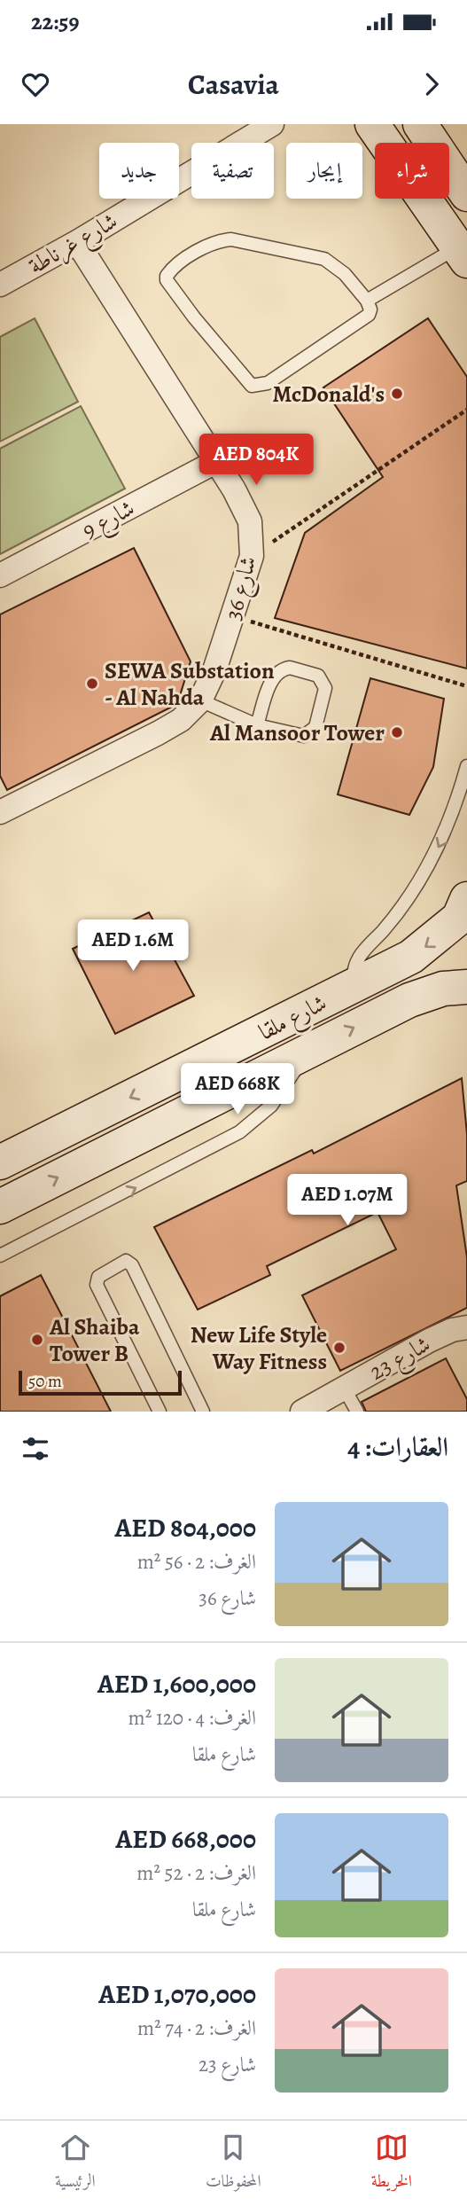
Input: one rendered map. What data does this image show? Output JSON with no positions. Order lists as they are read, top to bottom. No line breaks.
{"streets":{"street":["شارع غرناطة","شارع 9","شارع 36","شارع ملقا","شارع 23"]},"crossings":[["شارع غرناطة","شارع 36"],["شارع 9","شارع 36"]],"places":["McDonald's","SEWA Substation - Al Nahda","Al Mansoor Tower","Al Shaiba Tower B","New Life Style Way Fitness"],"scale_bar":"50 m","page":{"status":"22:59","header":"Casavia","chip":["شراء","إيجار","تصفية","جديد"],"price":["AED 804K","AED 1.6M","AED 668K","AED 1.07M"],"scale":"50 m","heading":"العقارات: 4","list":[{"name":"AED 804,000","note":"الغرف: 2 · 56 m² · شارع 36"},{"name":"AED 1,600,000","note":"الغرف: 4 · 120 m² · شارع ملقا"},{"name":"AED 668,000","note":"الغرف: 2 · 52 m² · شارع ملقا"},{"name":"AED 1,070,000","note":"الغرف: 2 · 74 m² · شارع 23"}],"tabs":["الخريطة","المحفوظات","الرئيسية"]}}
